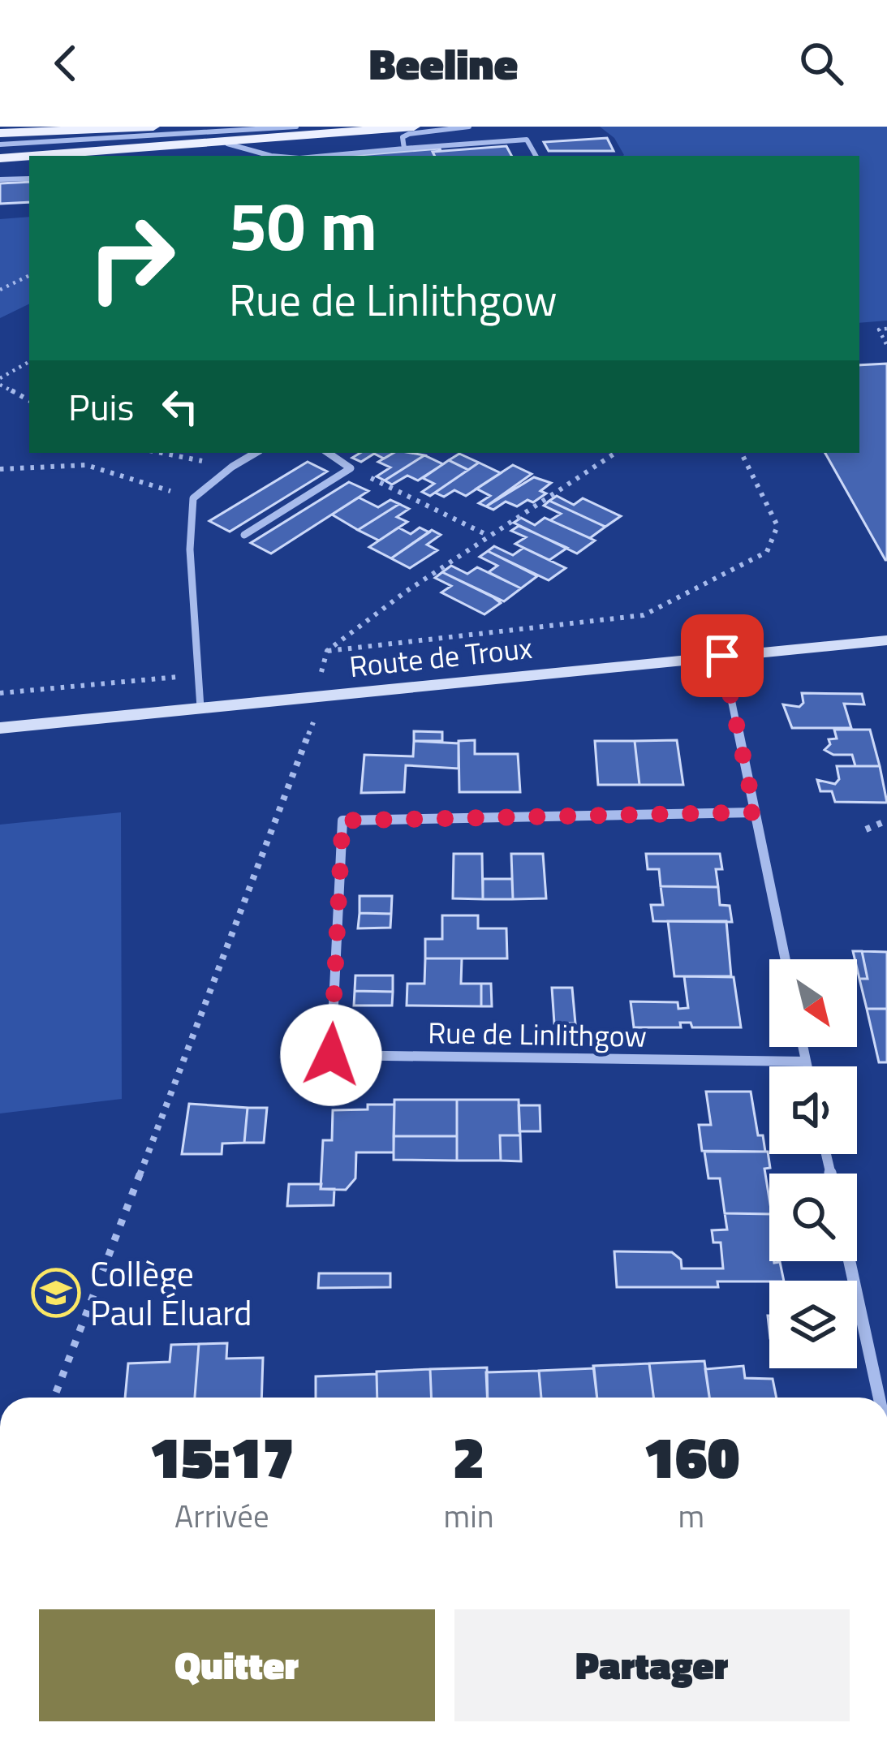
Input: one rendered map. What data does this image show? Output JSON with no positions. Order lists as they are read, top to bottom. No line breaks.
{"streets":{"street":["Route de Troux","Rue de Linlithgow"]},"places":{"school or university":["Collège Paul Éluard"]},"north":"bottom right","page":{"header":"Beeline","turn":["50 m","Rue de Linlithgow"],"then":"Puis","eta":["15:17","Arrivée","2","min","160","m"],"buttons":["Quitter","Partager"]}}
